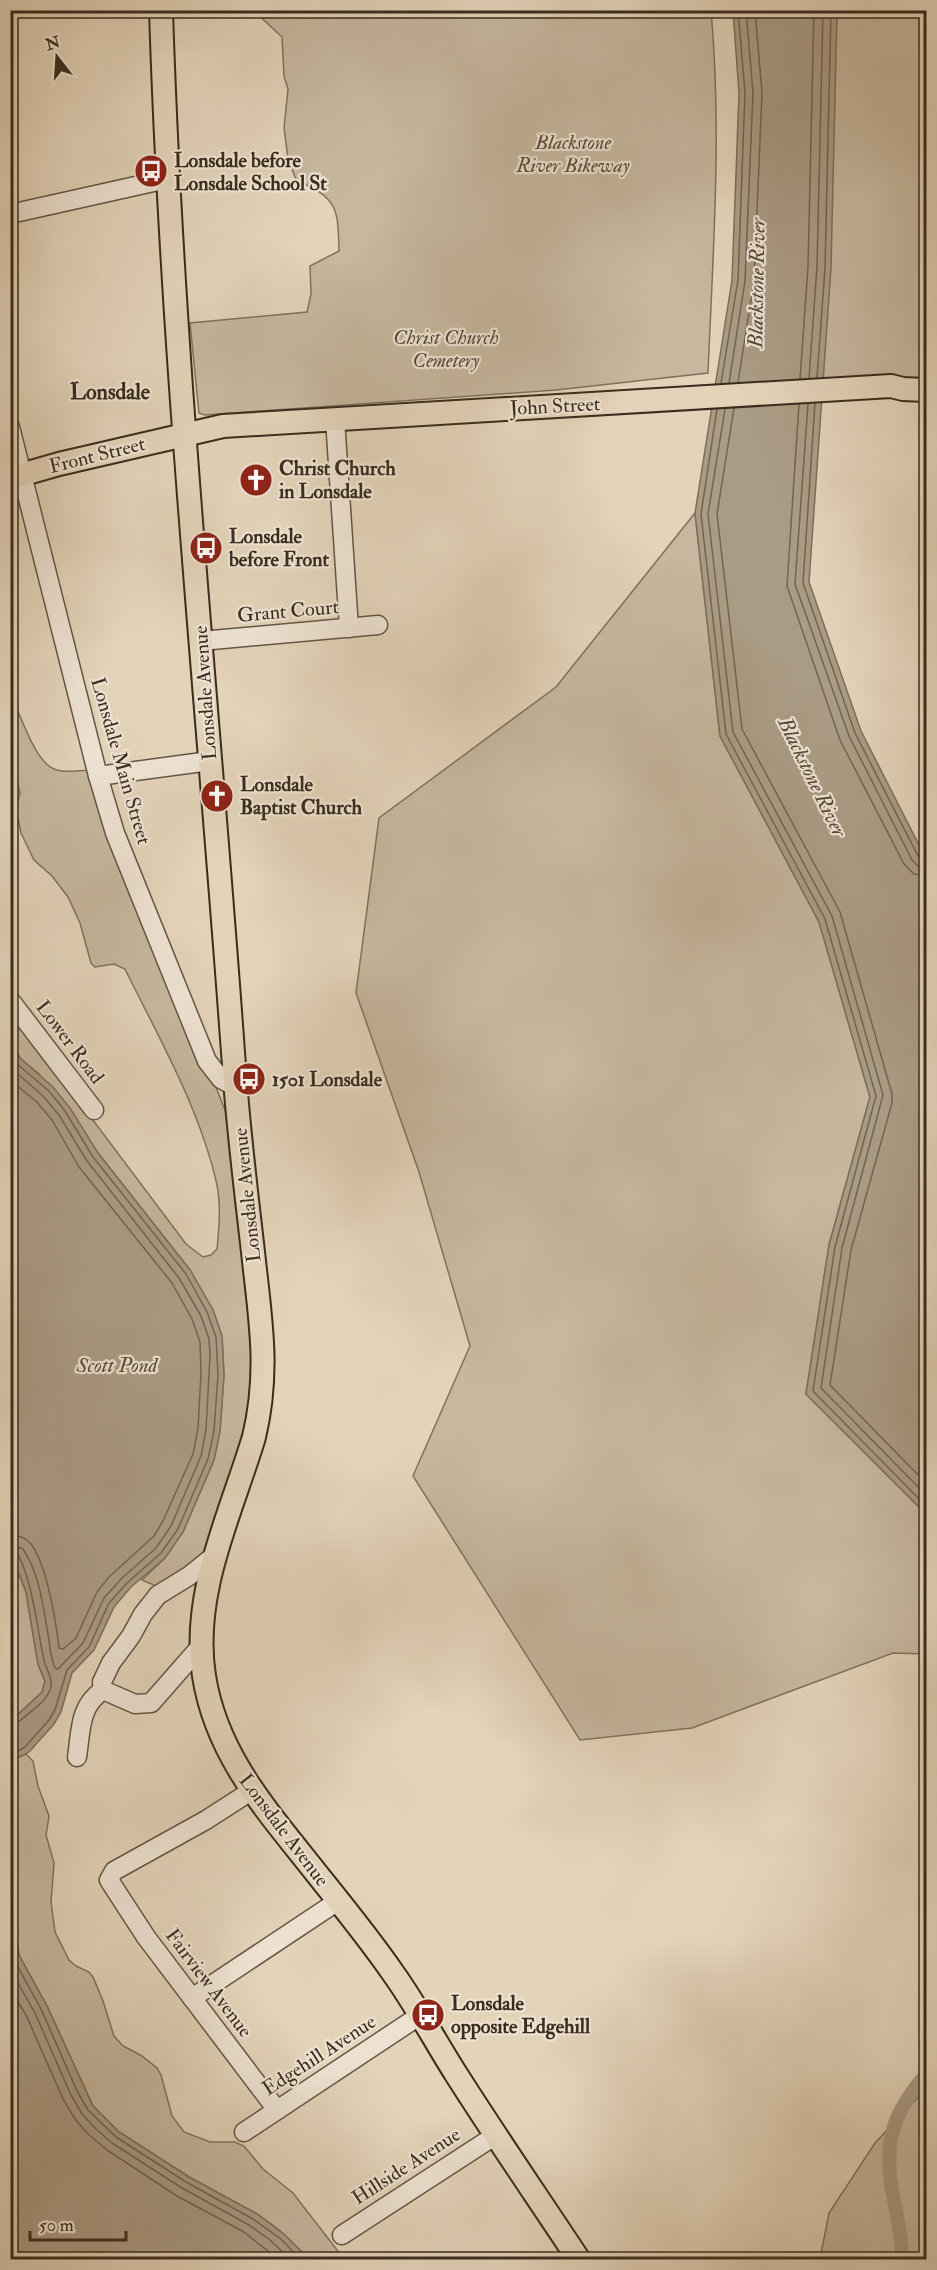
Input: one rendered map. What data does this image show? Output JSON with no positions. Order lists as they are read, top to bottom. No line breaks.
{"streets":{"main road":["John Street","Front Street","Lonsdale Avenue"],"street":["Grant Court","Lonsdale Main Street","Lower Road","Fairview Avenue","Edgehill Avenue","Hillside Avenue"]},"crossings":[["John Street","Front Street"],["John Street","Lonsdale Avenue"],["Front Street","Lonsdale Avenue"],["Front Street","Lonsdale Main Street"],["Grant Court","Lonsdale Avenue"],["Lonsdale Avenue","Lonsdale Main Street"],["Lonsdale Avenue","Fairview Avenue"],["Lonsdale Avenue","Edgehill Avenue"],["Lonsdale Avenue","Hillside Avenue"],["Fairview Avenue","Edgehill Avenue"]],"districts":["Lonsdale"],"water":["Blackstone River","Scott Pond"],"parks":["Blackstone River Bikeway","Christ Church Cemetery"],"places":{"bus stop":["Lonsdale before Lonsdale School St","Lonsdale before Front","1501 Lonsdale","Lonsdale opposite Edgehill"],"church":["Christ Church in Lonsdale","Lonsdale Baptist Church"]},"scale_bar":"50 m","north":"top"}
